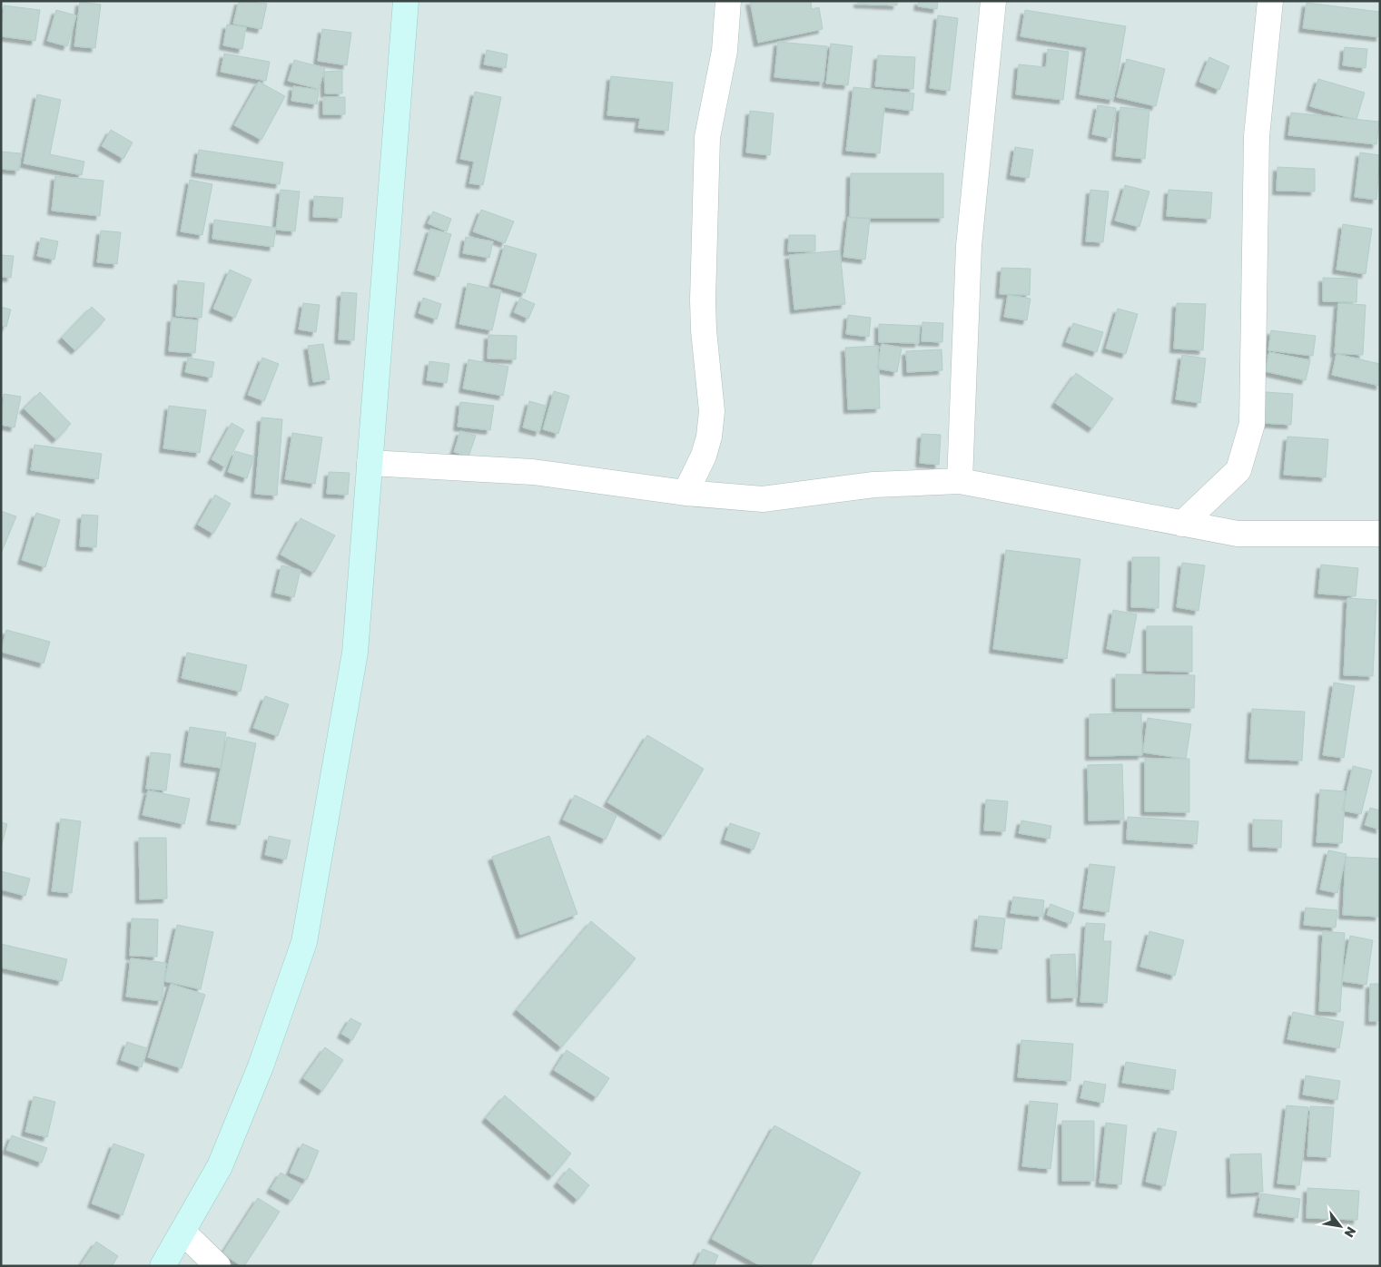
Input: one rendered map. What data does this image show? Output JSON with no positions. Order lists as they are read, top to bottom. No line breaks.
{"north":"bottom right"}
